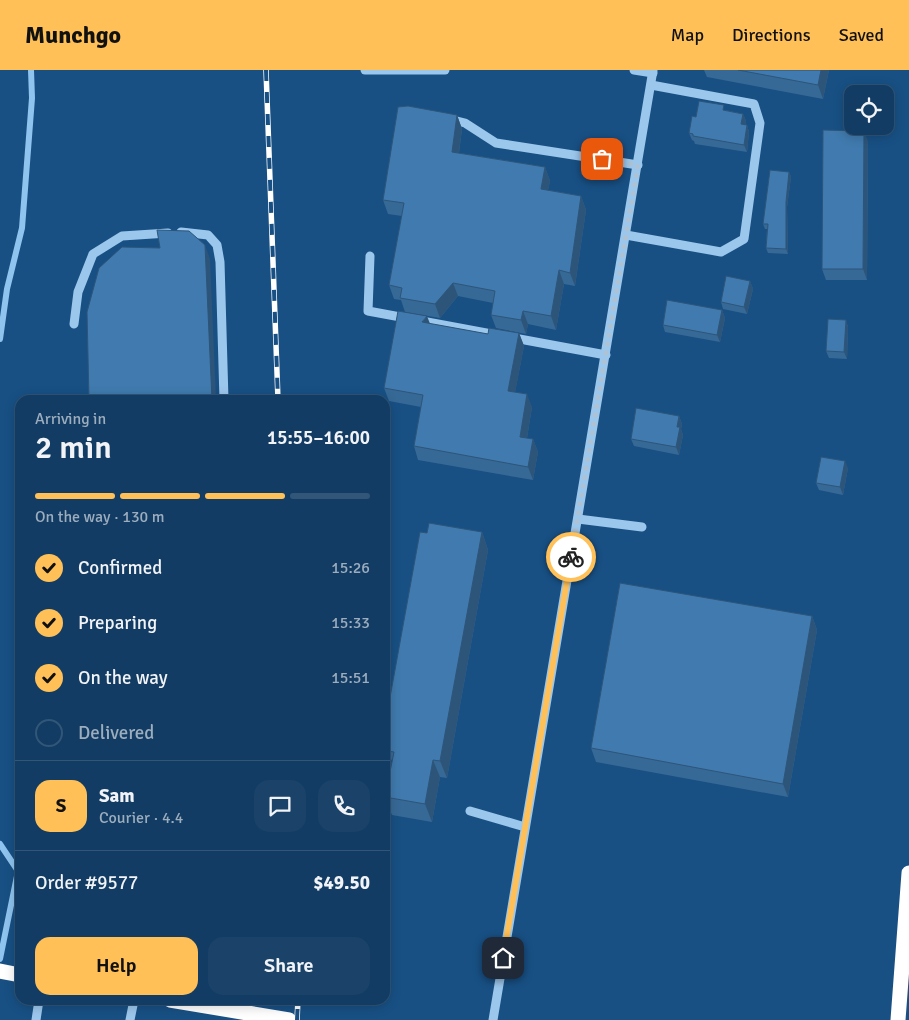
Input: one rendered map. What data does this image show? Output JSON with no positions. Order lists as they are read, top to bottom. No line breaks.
{"page":{"header":"Munchgo","nav":["Map","Directions","Saved"],"heading":["2 min","Arriving in","15:55–16:00"],"panel":["Sam","Courier · 4.4","Order #9577","$49.50"],"bar":"On the way · 130 m","list":[["Confirmed","15:26"],["Preparing","15:33"],["On the way","15:51"],"Delivered"],"round":"S","buttons":["Help","Share"]}}
